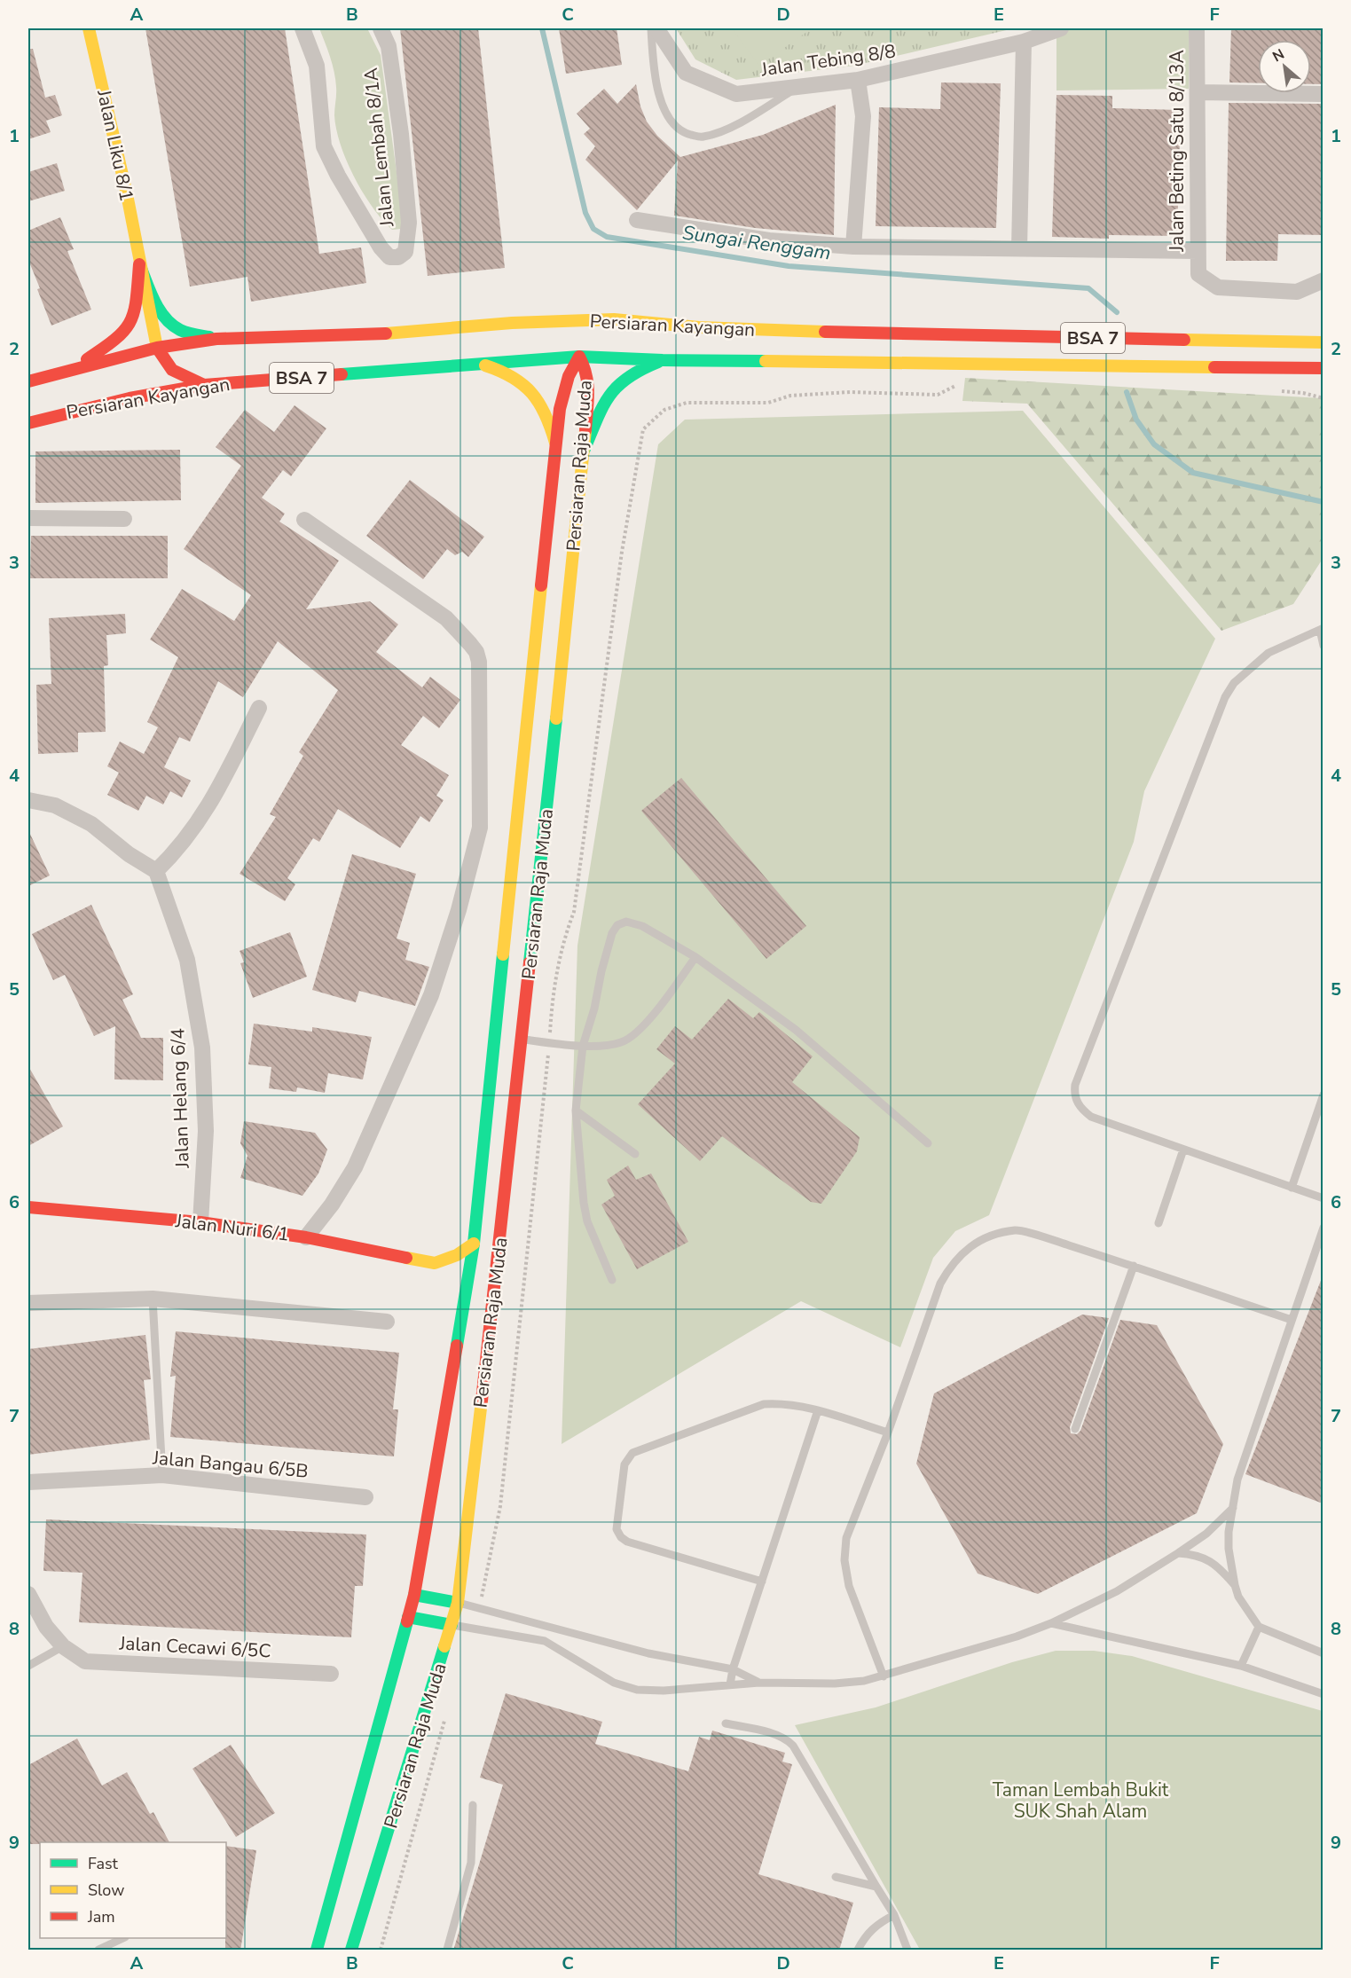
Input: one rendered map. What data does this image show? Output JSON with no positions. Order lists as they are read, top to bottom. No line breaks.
{"streets":{"main road":["Jalan Liku 8/1","Persiaran Kayangan","BSA 7","Persiaran Raja Muda","Jalan Nuri 6/1"],"street":["Jalan Tebing 8/8","Jalan Lembah 8/1A","Jalan Beting Satu 8/13A","Jalan Helang 6/4","Jalan Bangau 6/5B","Jalan Cecawi 6/5C"]},"crossings":[["Persiaran Kayangan","BSA 7"],["Persiaran Kayangan","Persiaran Raja Muda"],["Jalan Helang 6/4","Jalan Nuri 6/1"]],"water":["Sungai Renggam"],"parks":["Taman Lembah Bukit SUK Shah Alam"],"legend":["Fast","Slow","Jam"],"north":"top left","grid":{"columns":["A","B","C","D","E","F"],"rows":["1","2","3","4","5","6","7","8","9"]}}
